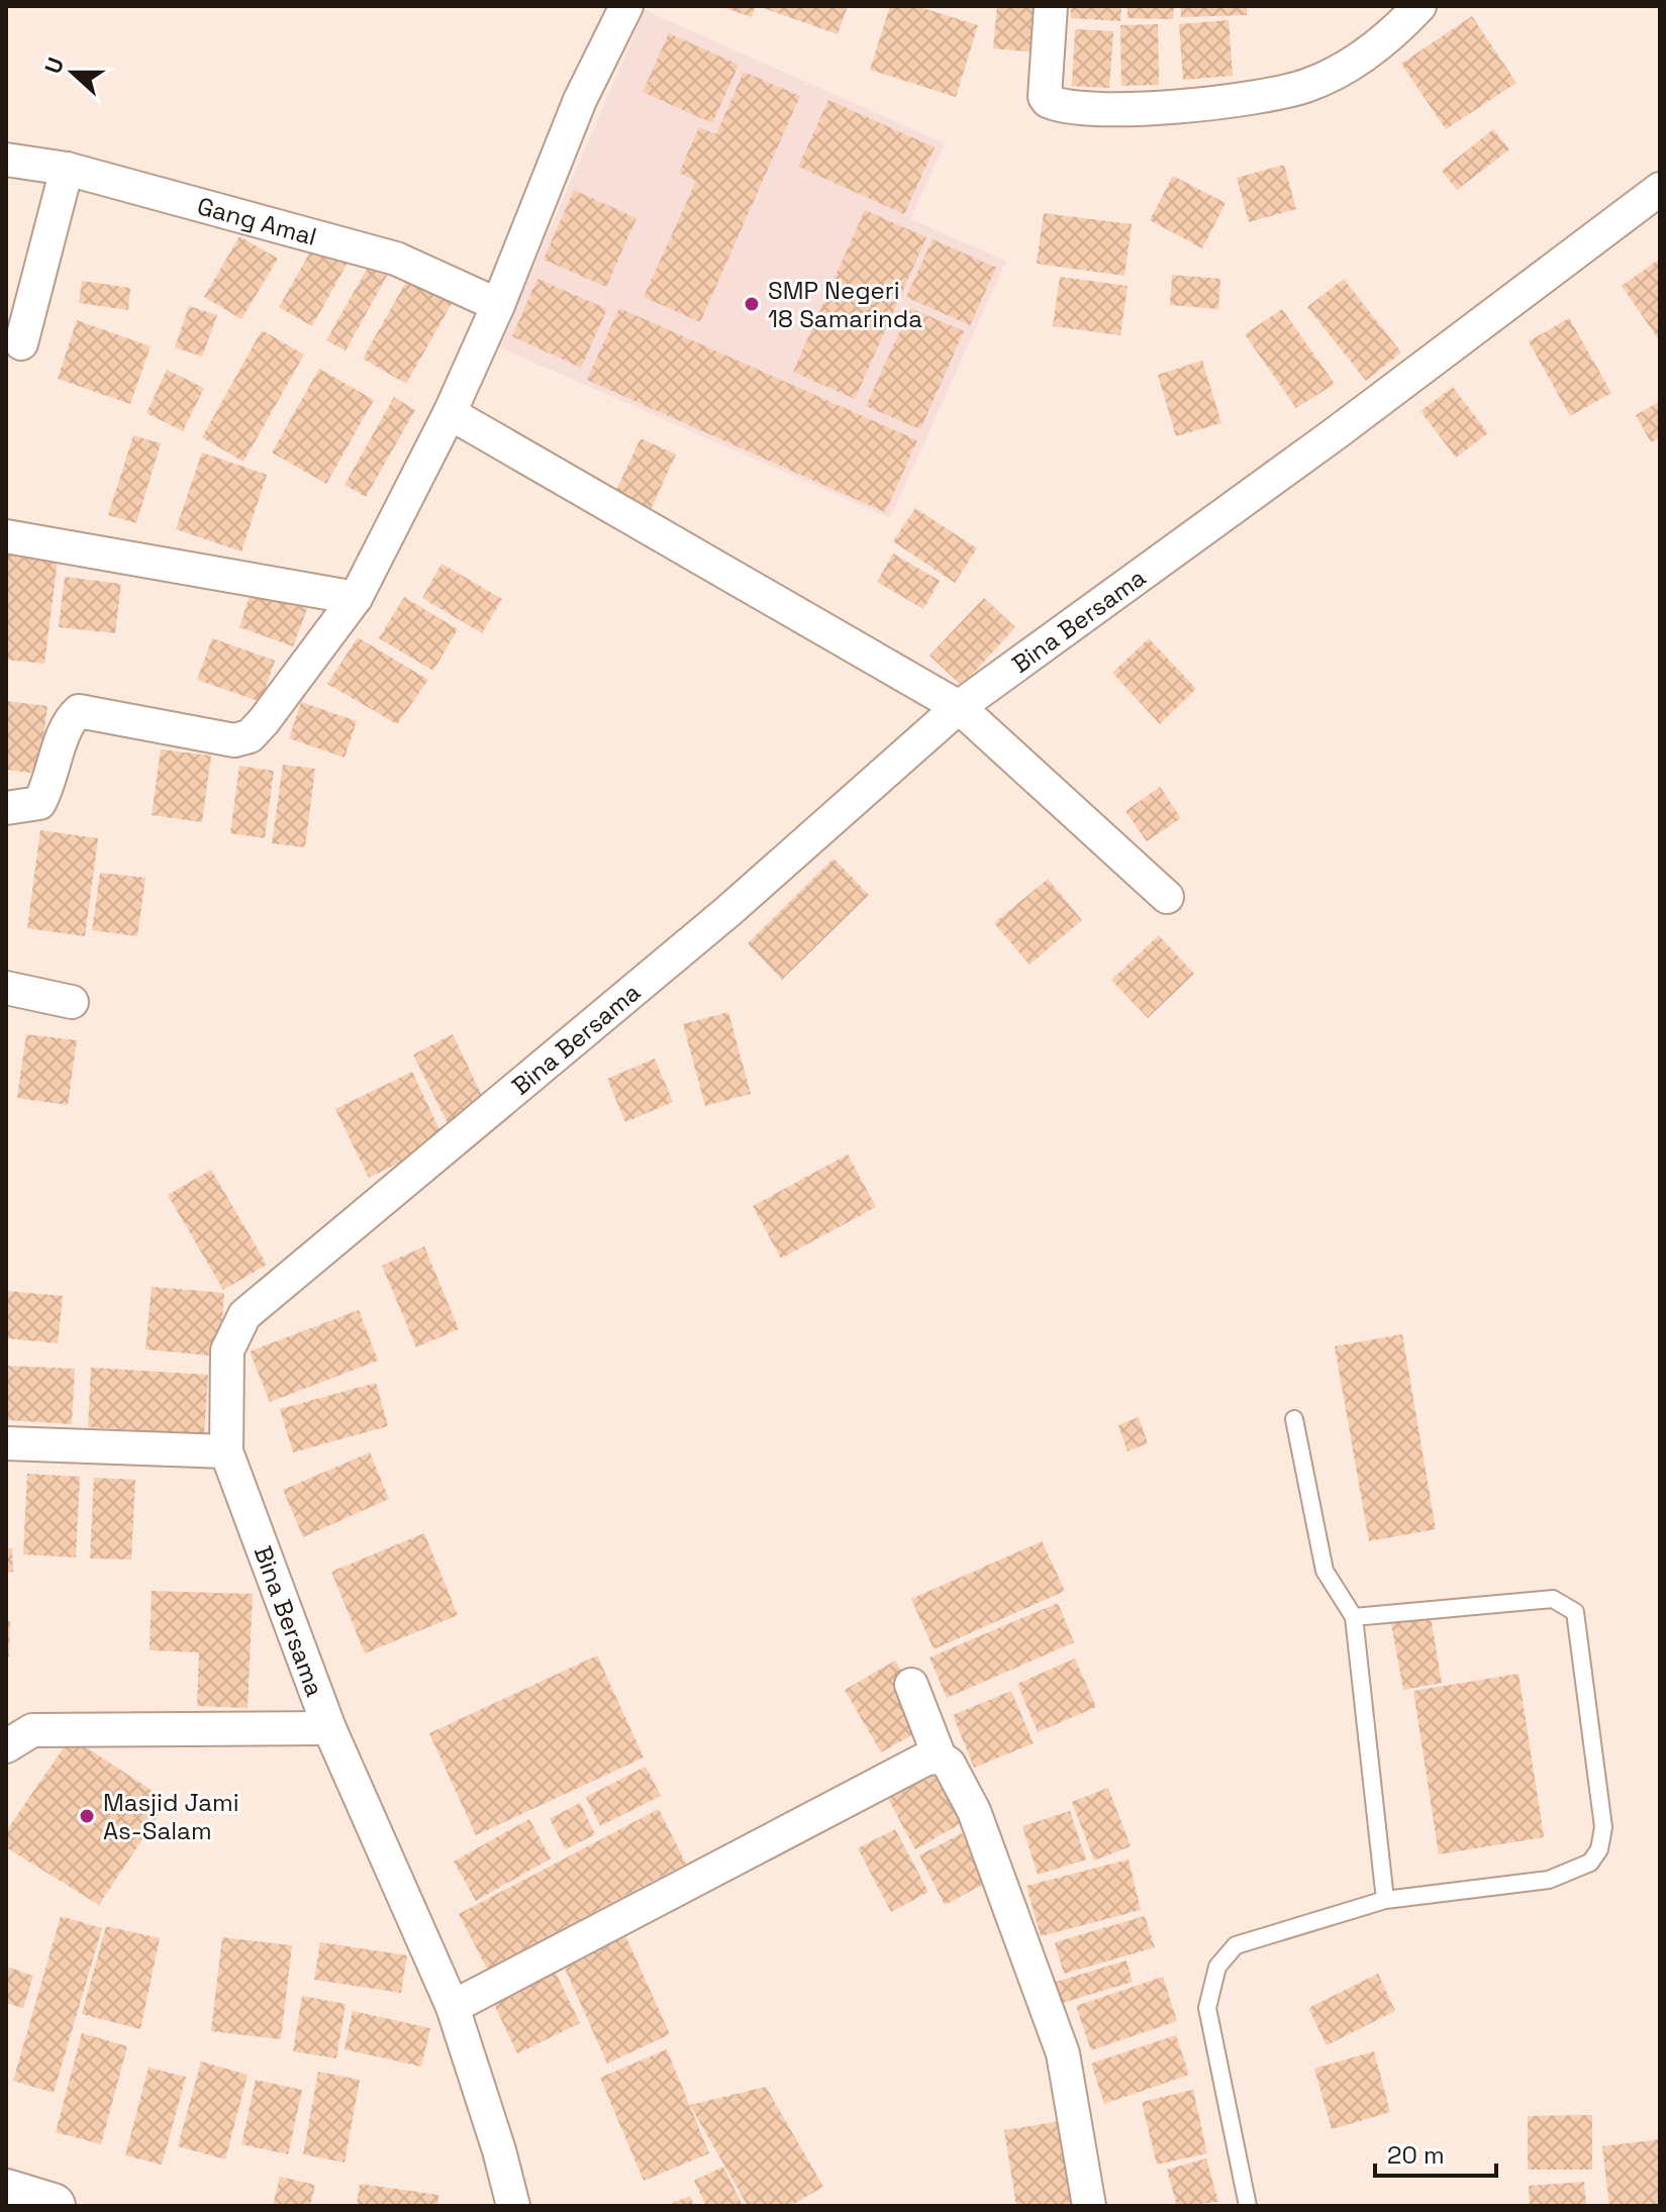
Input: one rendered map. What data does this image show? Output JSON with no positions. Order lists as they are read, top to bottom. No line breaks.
{"streets":{"street":["Gang Amal","Bina Bersama"]},"places":["SMP Negeri 18 Samarinda","Masjid Jami As-Salam"],"scale_bar":"20 m","north":"left"}
